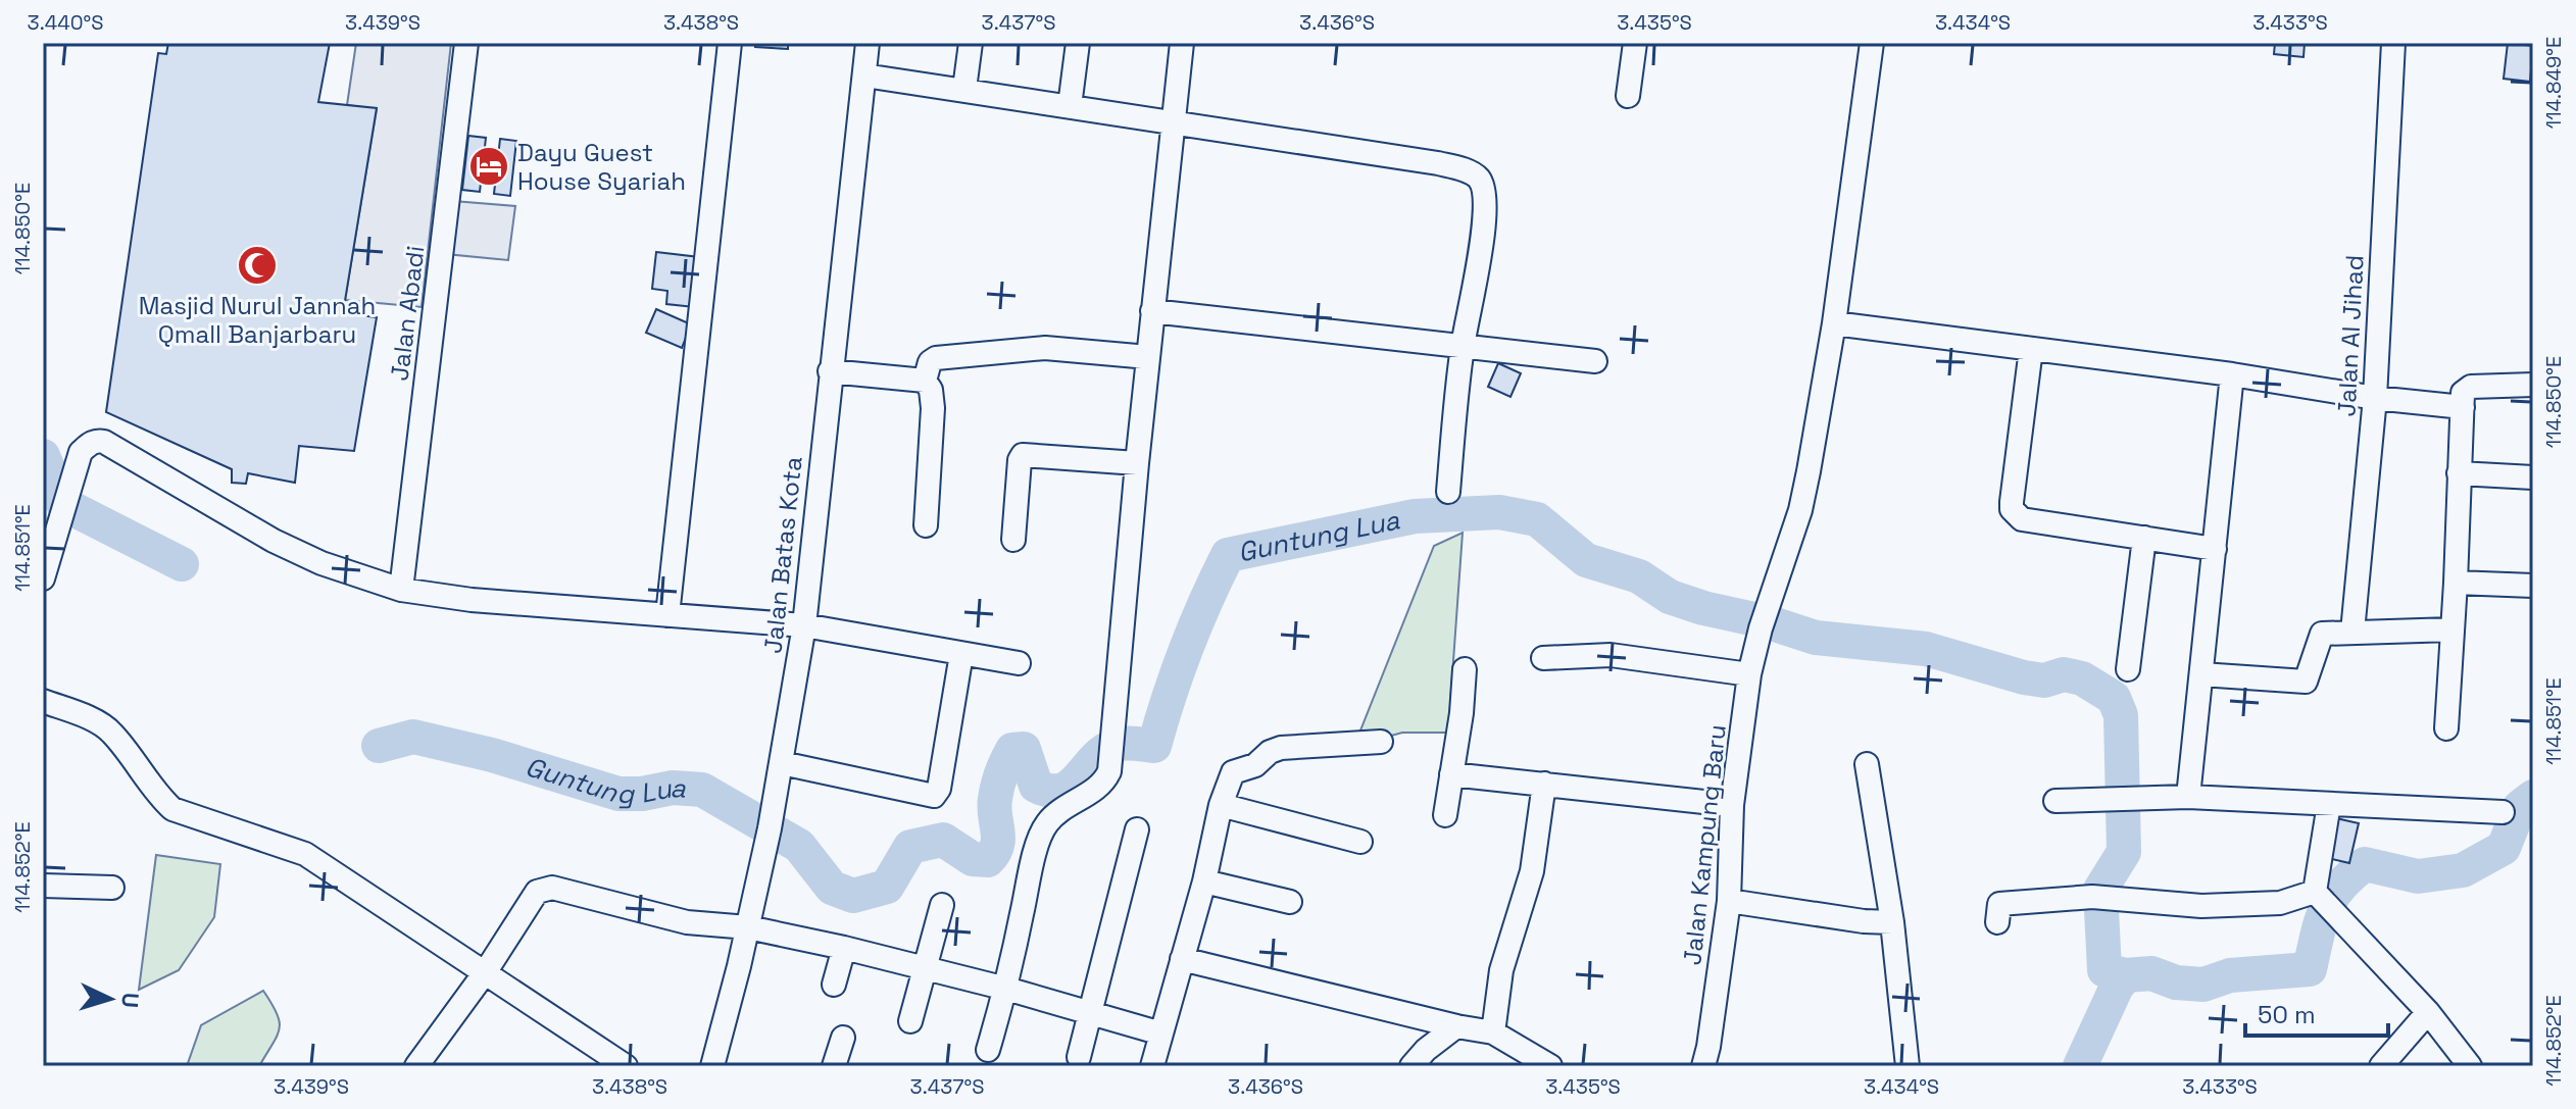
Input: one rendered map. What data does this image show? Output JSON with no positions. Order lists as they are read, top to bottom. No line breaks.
{"streets":{"street":["Jalan Abadi","Jalan Al Jihad","Jalan Batas Kota","Jalan Kampung Baru"]},"water":["Guntung Lua"],"places":{"hotel":["Dayu Guest House Syariah"],"mosque":["Masjid Nurul Jannah Qmall Banjarbaru"]},"scale_bar":"50 m","north":"right","coordinates":["3.440°S","3.439°S","3.438°S","3.437°S","3.436°S","3.435°S","3.434°S","3.433°S","114.849°E","114.850°E","114.851°E","114.852°E"]}
